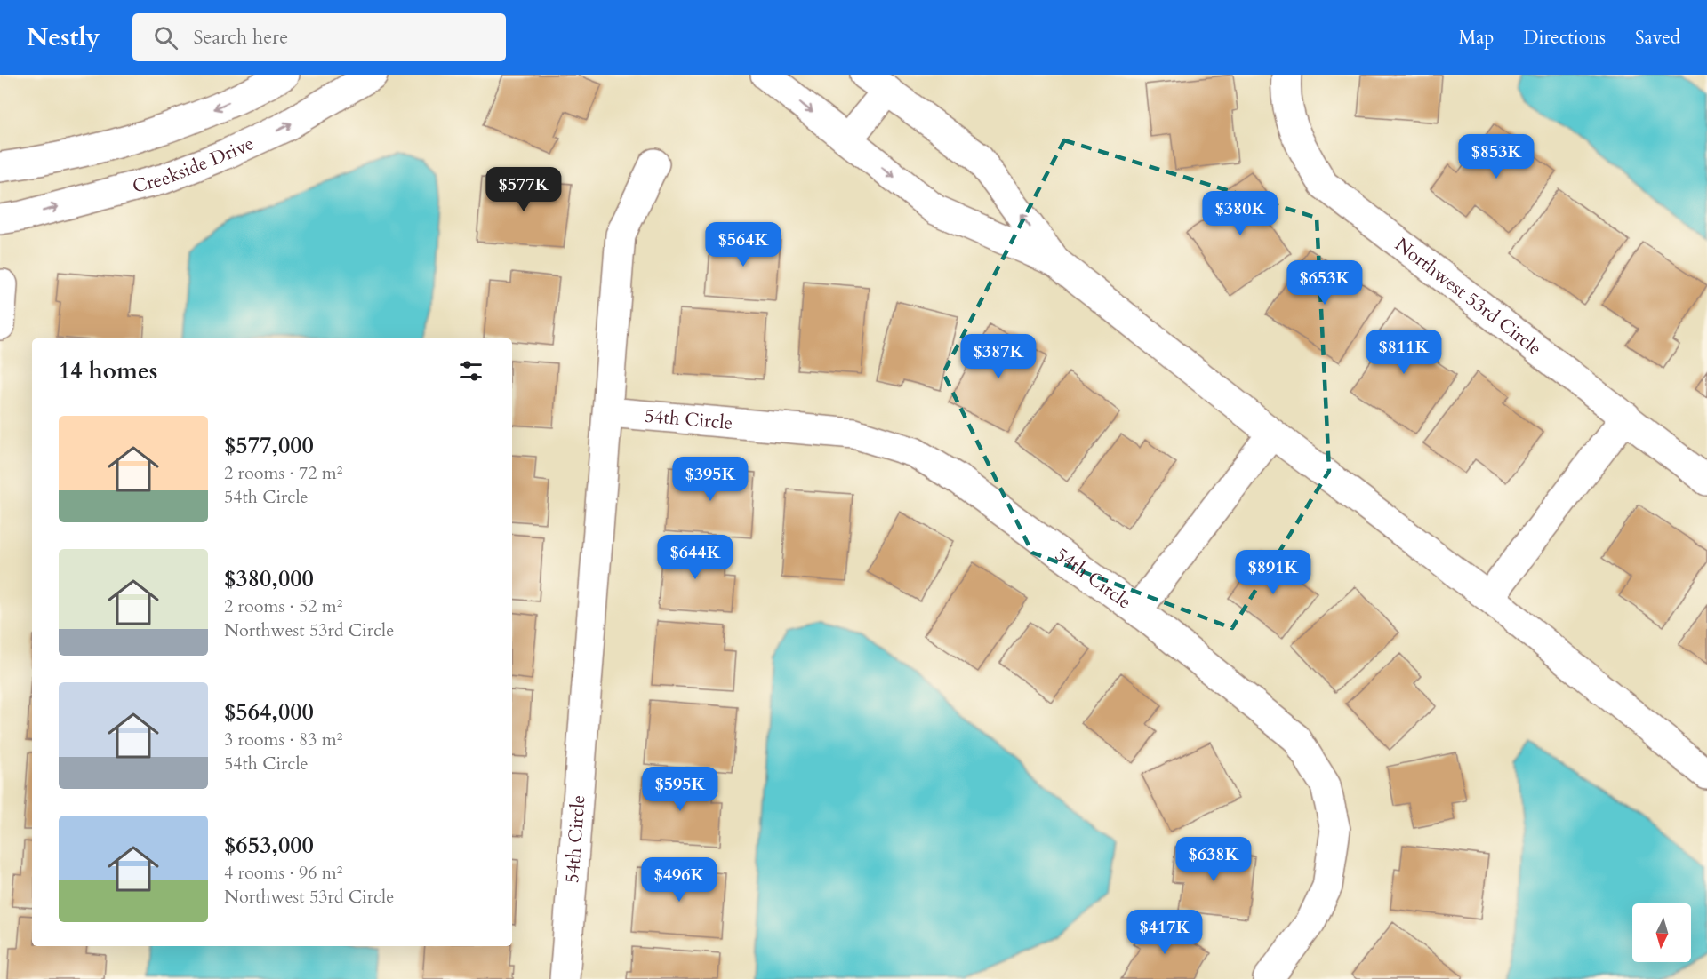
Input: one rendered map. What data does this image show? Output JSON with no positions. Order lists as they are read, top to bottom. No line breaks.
{"streets":{"street":["Creekside Drive","Northwest 53rd Circle","54th Circle"]},"north":"bottom","page":{"header":"Nestly","search":"Search here","nav":["Map","Directions","Saved"],"price":["$853K","$577K","$380K","$564K","$653K","$811K","$387K","$395K","$644K","$891K","$595K","$638K","$496K","$417K"],"heading":"14 homes","list":[{"name":"$577,000","note":"2 rooms · 72 m² · 54th Circle"},{"name":"$380,000","note":"2 rooms · 52 m² · Northwest 53rd Circle"},{"name":"$564,000","note":"3 rooms · 83 m² · 54th Circle"},{"name":"$653,000","note":"4 rooms · 96 m² · Northwest 53rd Circle"}]}}
